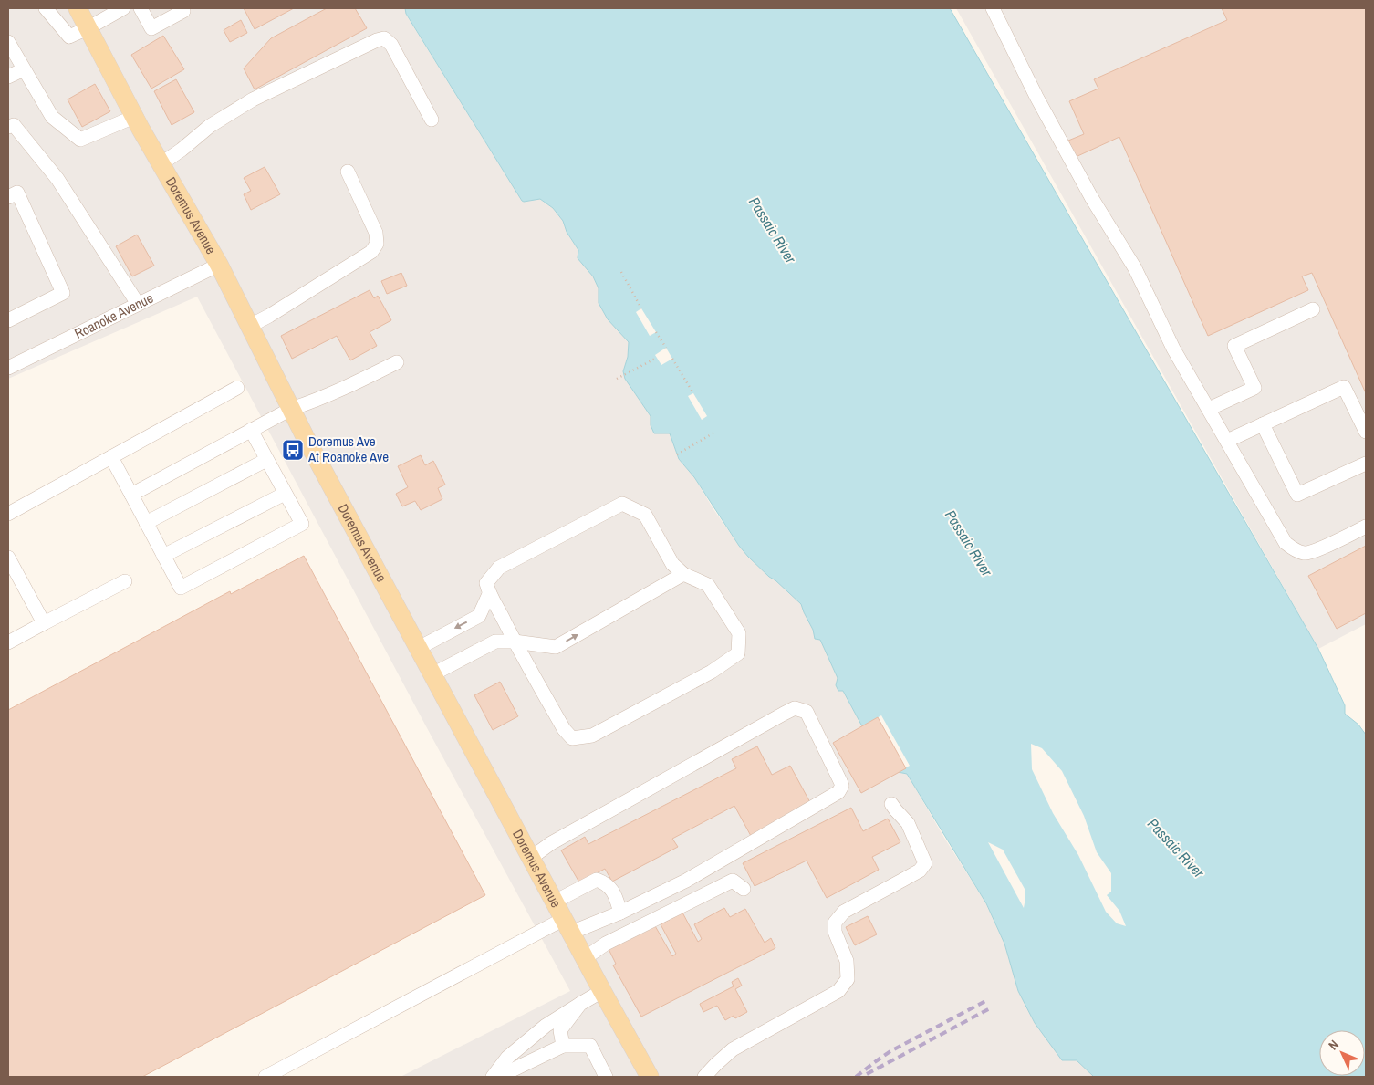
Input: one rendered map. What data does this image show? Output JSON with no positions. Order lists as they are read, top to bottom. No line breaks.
{"streets":{"main road":["Doremus Avenue"],"street":["Roanoke Avenue"]},"crossings":[["Doremus Avenue","Roanoke Avenue"]],"water":["Passaic River"],"places":{"bus stop":["Doremus Ave At Roanoke Ave"]},"north":"top left"}
